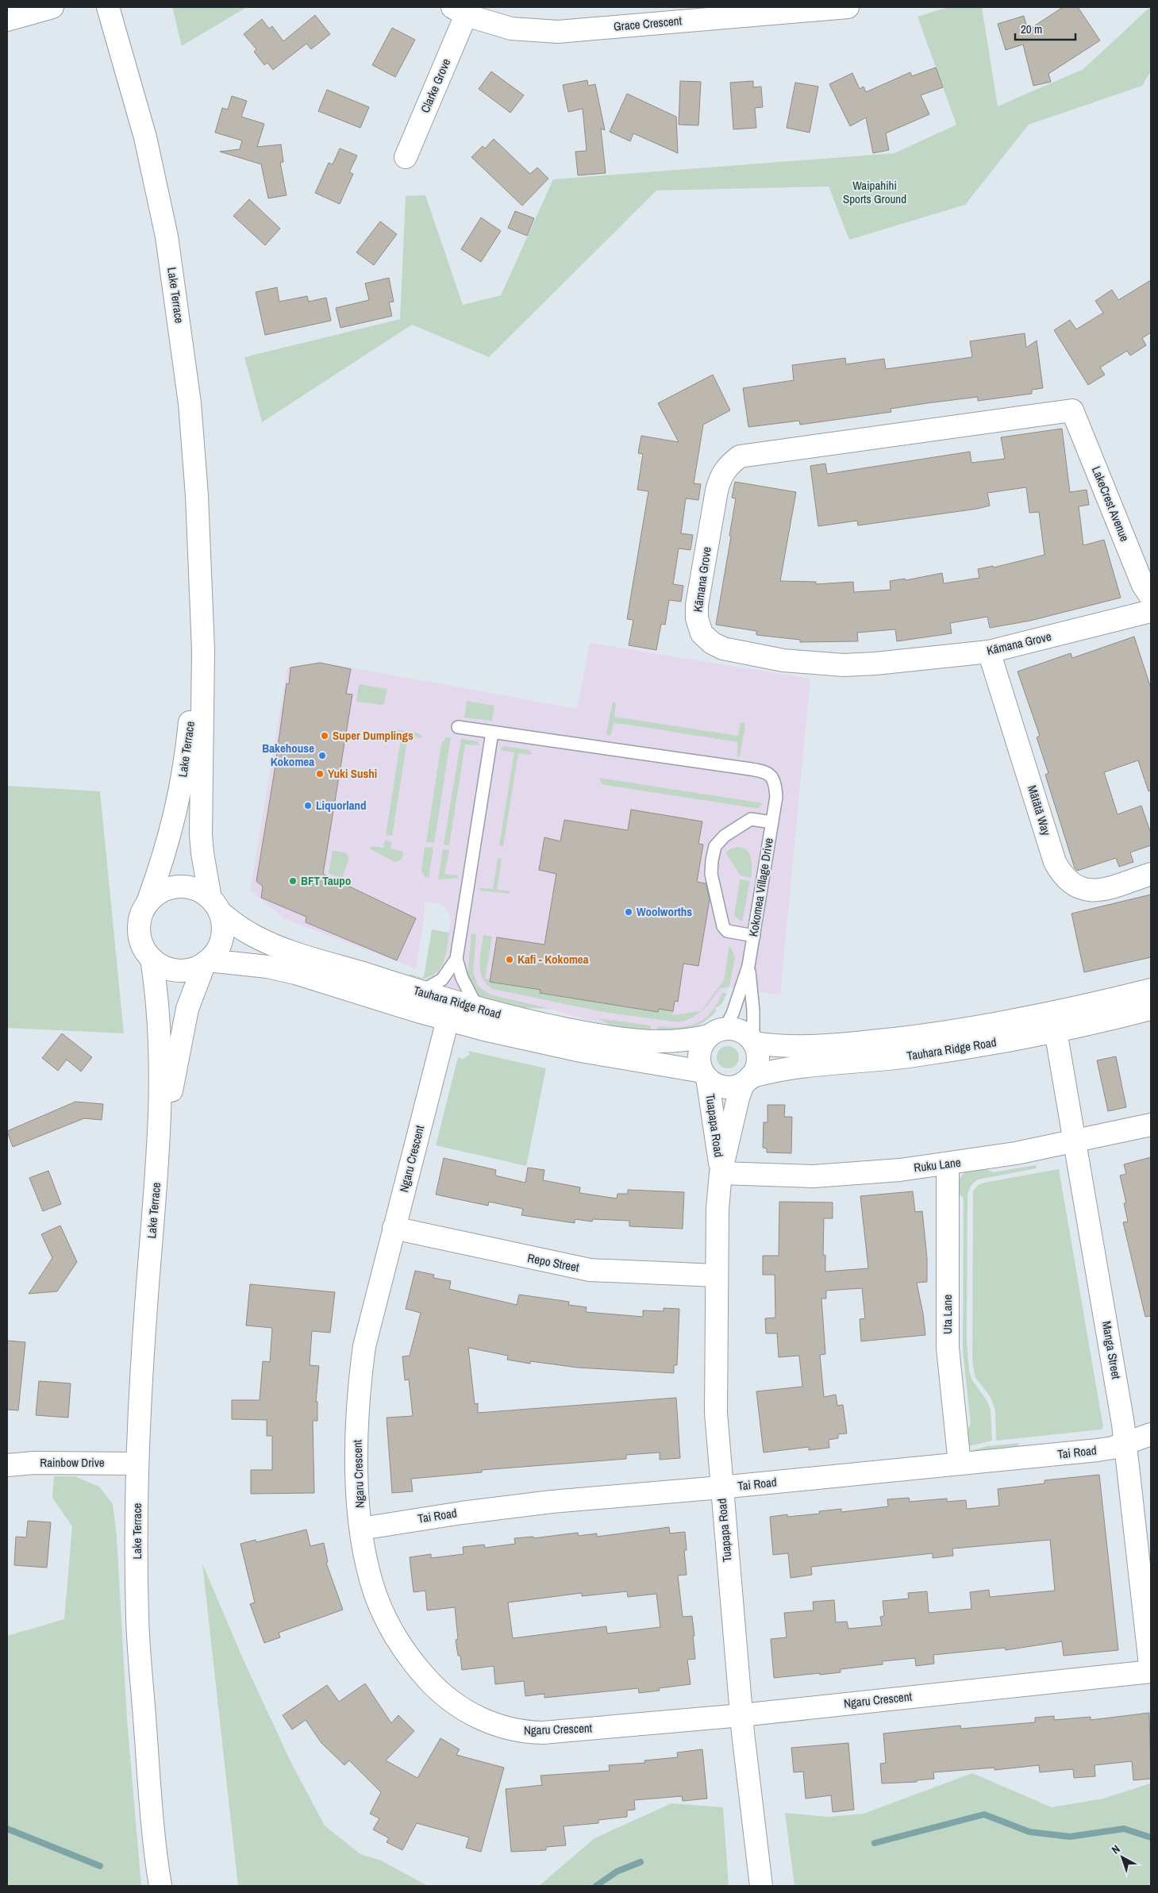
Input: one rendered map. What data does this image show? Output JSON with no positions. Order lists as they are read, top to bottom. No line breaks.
{"streets":{"street":["Grace Crescent","Clarke Grove","Lake Terrace","LakeCrest Avenue","Kāmana Grove","Mātātā Way","Tauhara Ridge Road","Tuapapa Road","Ngaru Crescent","Ruku Lane","Repo Street","Uta Lane","Manga Street","Tai Road","Rainbow Drive"],"lane":["Kokomea Village Drive"]},"crossings":[["Grace Crescent","Clarke Grove"],["Lake Terrace","Tauhara Ridge Road"],["Lake Terrace","Rainbow Drive"],["LakeCrest Avenue","Kāmana Grove"],["Kāmana Grove","Mātātā Way"],["Tauhara Ridge Road","Tuapapa Road"],["Tauhara Ridge Road","Ngaru Crescent"],["Tauhara Ridge Road","Manga Street"],["Tuapapa Road","Ngaru Crescent"],["Tuapapa Road","Ruku Lane"],["Tuapapa Road","Repo Street"],["Tuapapa Road","Tai Road"],["Ngaru Crescent","Repo Street"],["Ngaru Crescent","Manga Street"],["Ngaru Crescent","Tai Road"],["Ruku Lane","Uta Lane"],["Ruku Lane","Manga Street"],["Uta Lane","Tai Road"],["Manga Street","Tai Road"]],"parks":["Waipahihi Sports Ground"],"places":["Super Dumplings","Bakehouse Kokomea","Yuki Sushi","Liquorland","BFT Taupo","Woolworths","Kafi - Kokomea"],"scale_bar":"20 m","north":"top left"}
